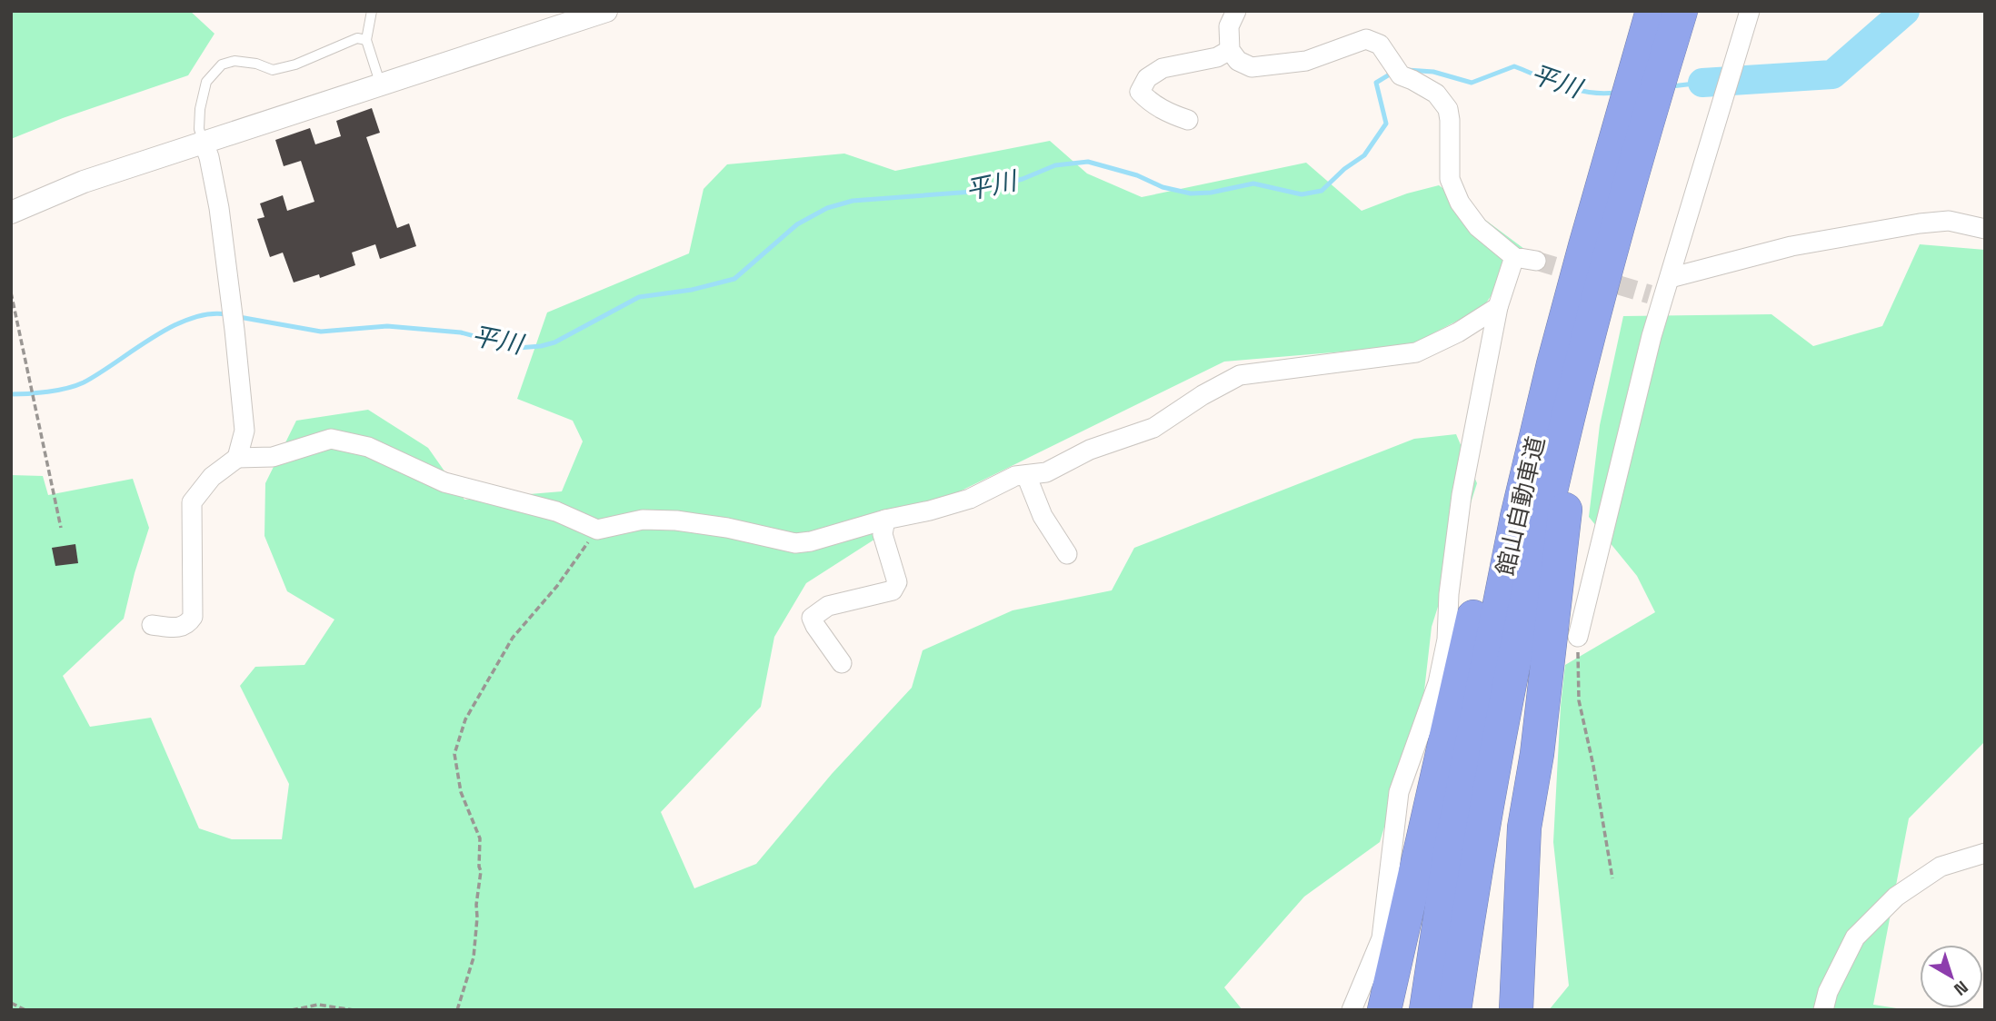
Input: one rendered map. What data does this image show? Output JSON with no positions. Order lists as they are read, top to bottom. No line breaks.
{"streets":{"highway":["館山自動車道"]},"water":["平川"],"north":"bottom right"}
